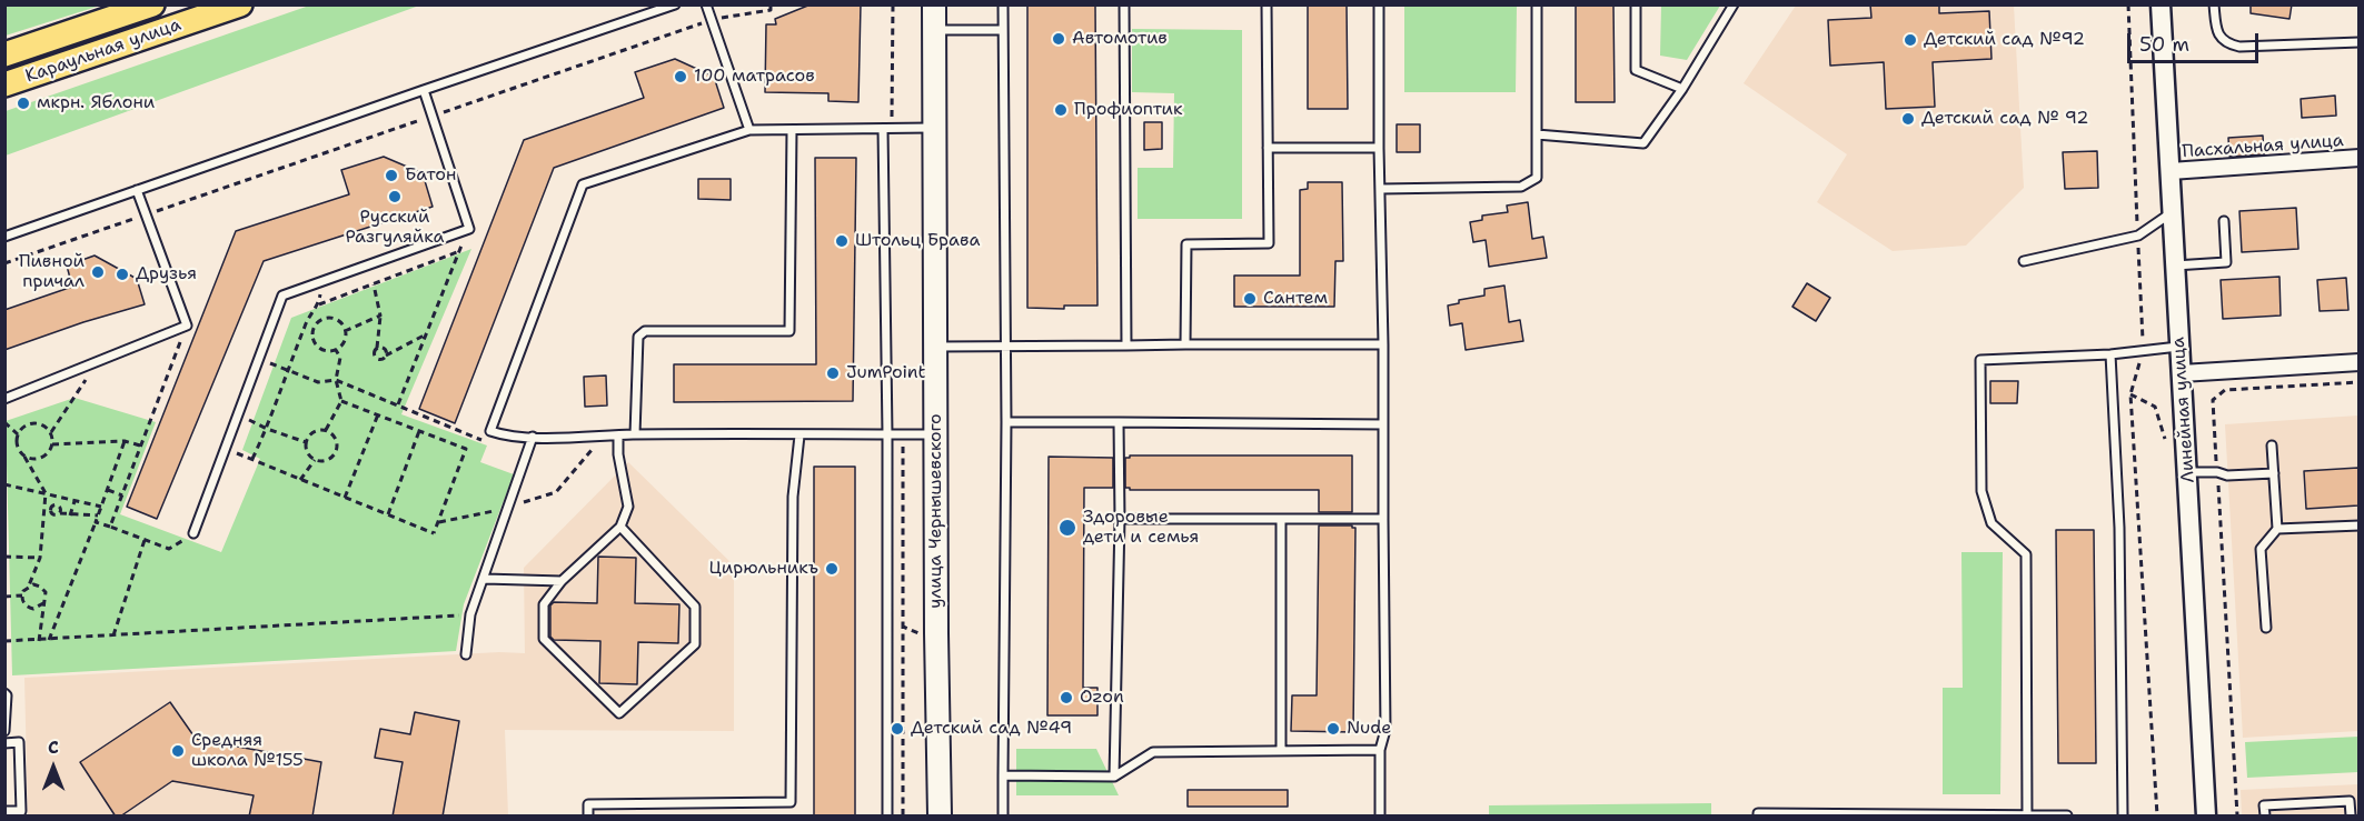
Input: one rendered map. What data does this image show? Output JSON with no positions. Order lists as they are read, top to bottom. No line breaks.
{"streets":{"main road":["Караульная улица","улица Чернышевского"],"street":["Пасхальная улица","Линейная улица"]},"crossings":[["Пасхальная улица","Линейная улица"]],"places":["Автомотив","Детский сад №92","100 матрасов","мкрн. Яблони","Профиоптик","Детский сад № 92","Батон","Русский Разгуляйка","Штольц Брава","Пивной причал","Друзья","Сантем","JumPoint","Здоровые дети и семья","Цирюльникъ","Ozon","Детский сад №49","Nude","Средняя школа №155"],"scale_bar":"50 m","north":"top"}
